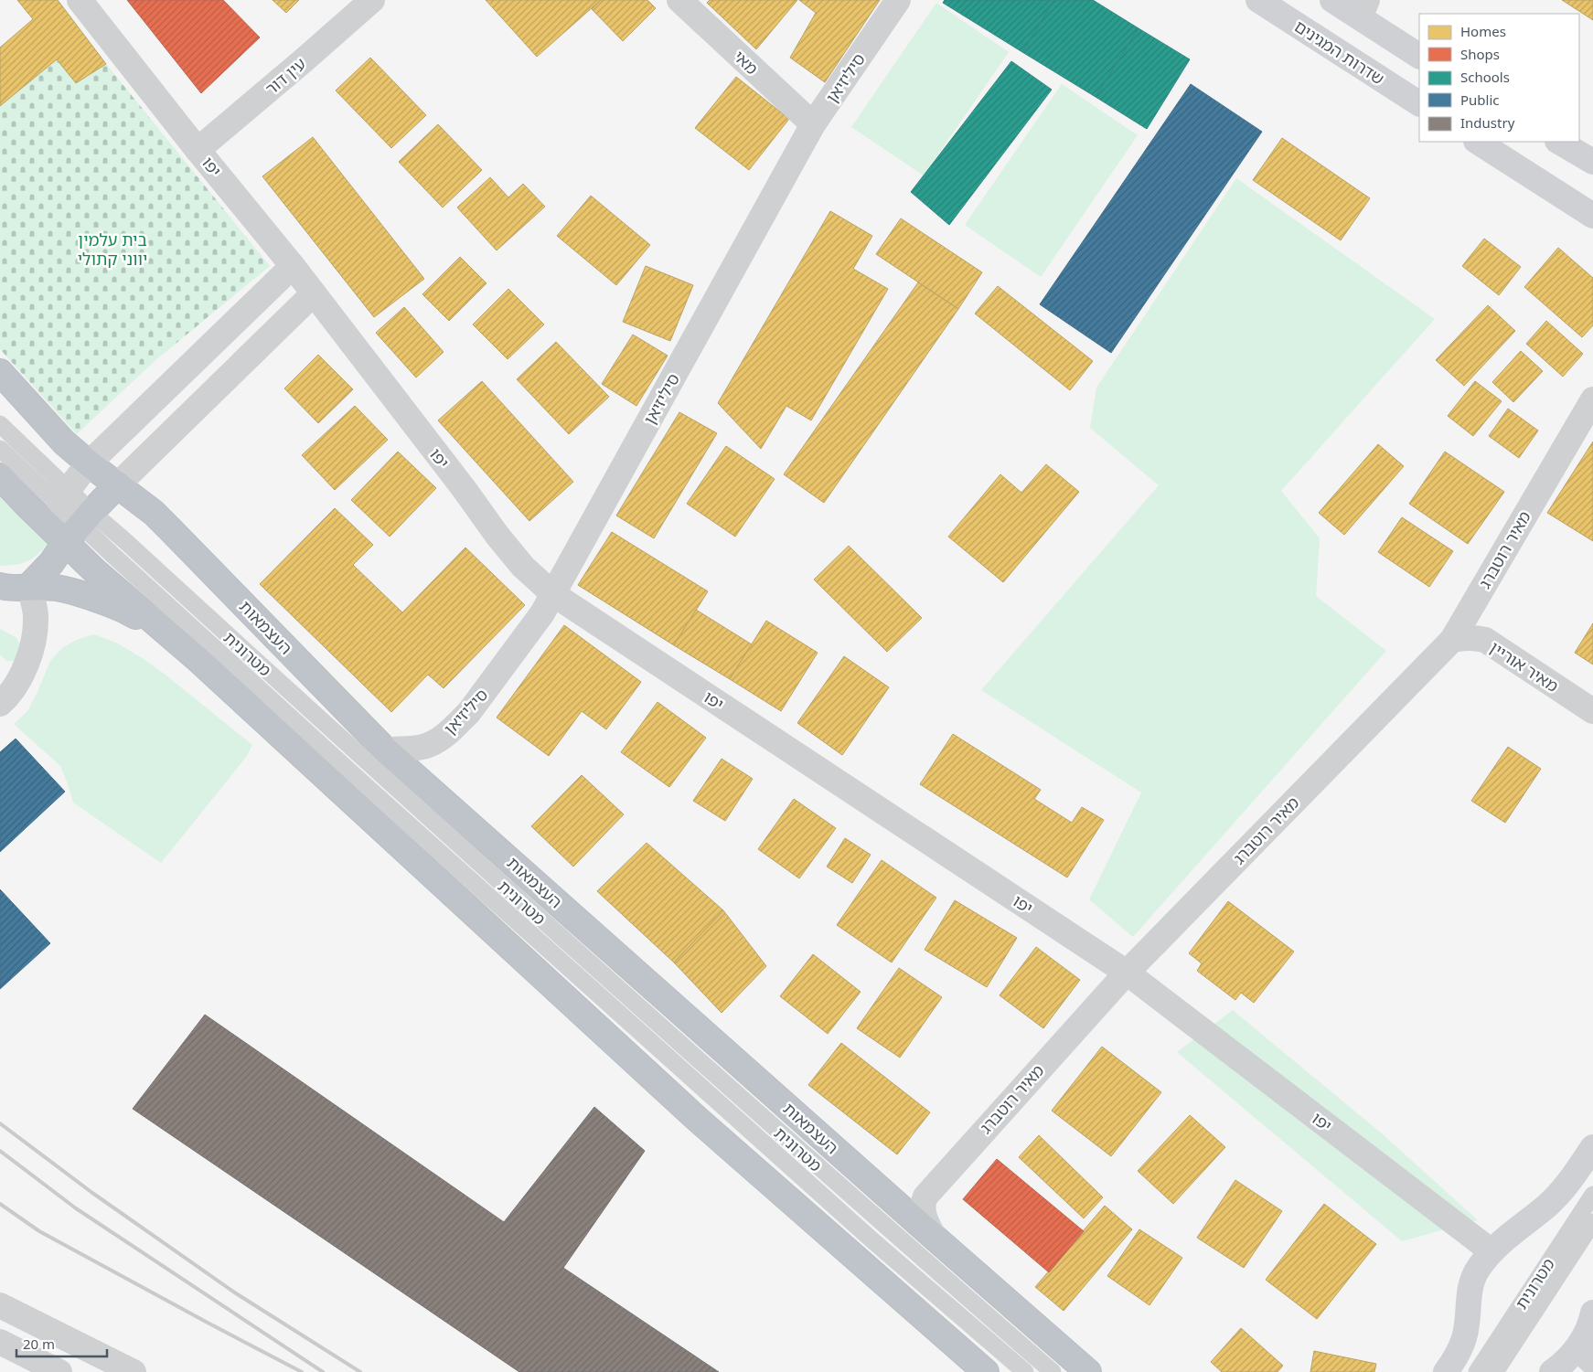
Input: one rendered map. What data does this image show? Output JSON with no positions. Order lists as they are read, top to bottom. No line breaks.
{"streets":{"highway":["העצמאות"],"street":["שדרות המגינים","מאי","עין דור","סיליזיאן","יפו","מאיר רוטברג","מאיר אוריין"],"lane":["מטרונית"]},"crossings":[["מאי","סיליזיאן"],["עין דור","יפו"],["סיליזיאן","יפו"],["סיליזיאן","העצמאות"],["יפו","מאיר רוטברג"],["מאיר רוטברג","העצמאות"],["מאיר רוטברג","מאיר אוריין"]],"parks":["בית עלמין יווני קתולי"],"legend":["Homes","Shops","Schools","Public","Industry"],"scale_bar":"20 m"}
